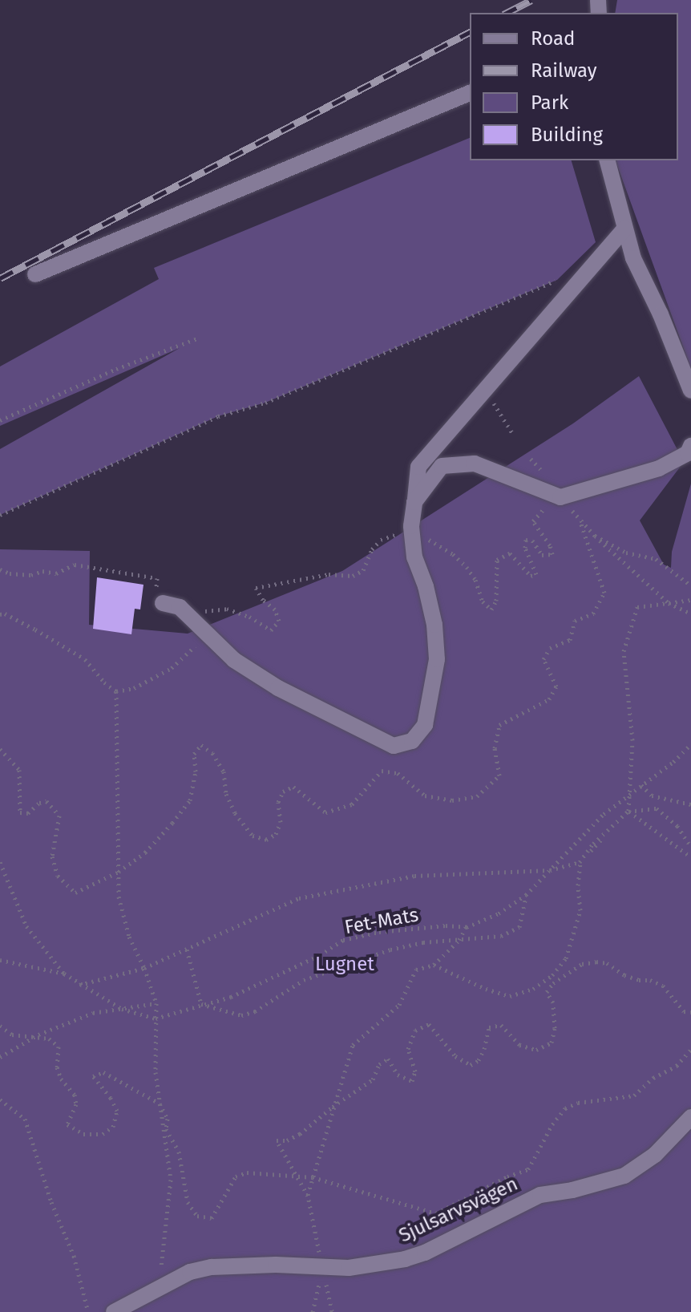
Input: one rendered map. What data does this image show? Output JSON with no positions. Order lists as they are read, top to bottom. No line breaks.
{"streets":{"street":["Sjulsarvsvägen"],"path":["Fet-Mats"]},"parks":["Lugnet"],"legend":["Road","Railway","Park","Building"]}
